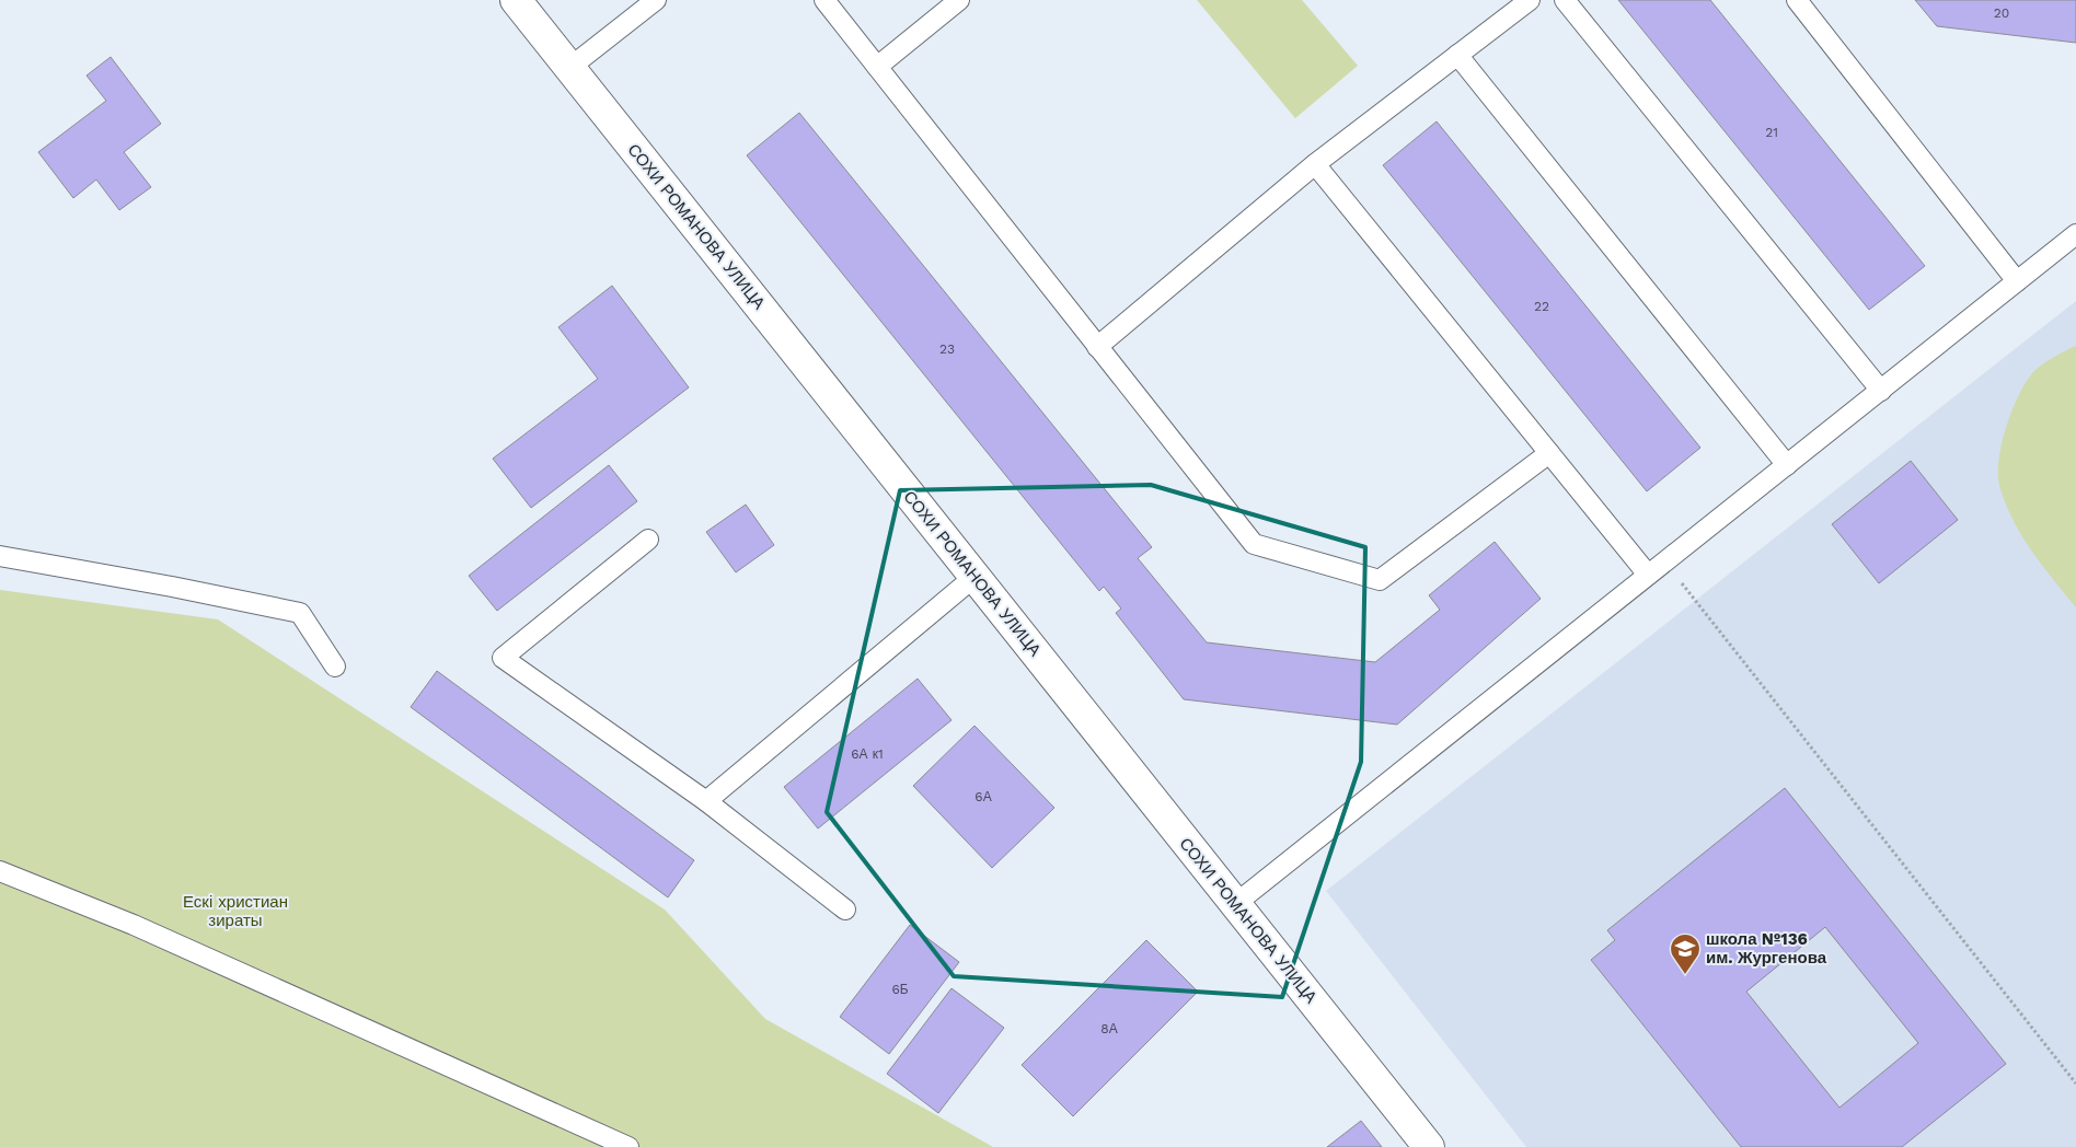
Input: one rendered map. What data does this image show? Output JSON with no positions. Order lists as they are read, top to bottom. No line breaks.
{"streets":{"street":["СОХИ РОМАНОВА УЛИЦА"]},"parks":["Ескі христиан зираты"],"places":{"school or university":["школа №136 им. Жургенова"]},"house_numbers":["20","21","22","23","6А к1","6А","6Б","8А"]}
